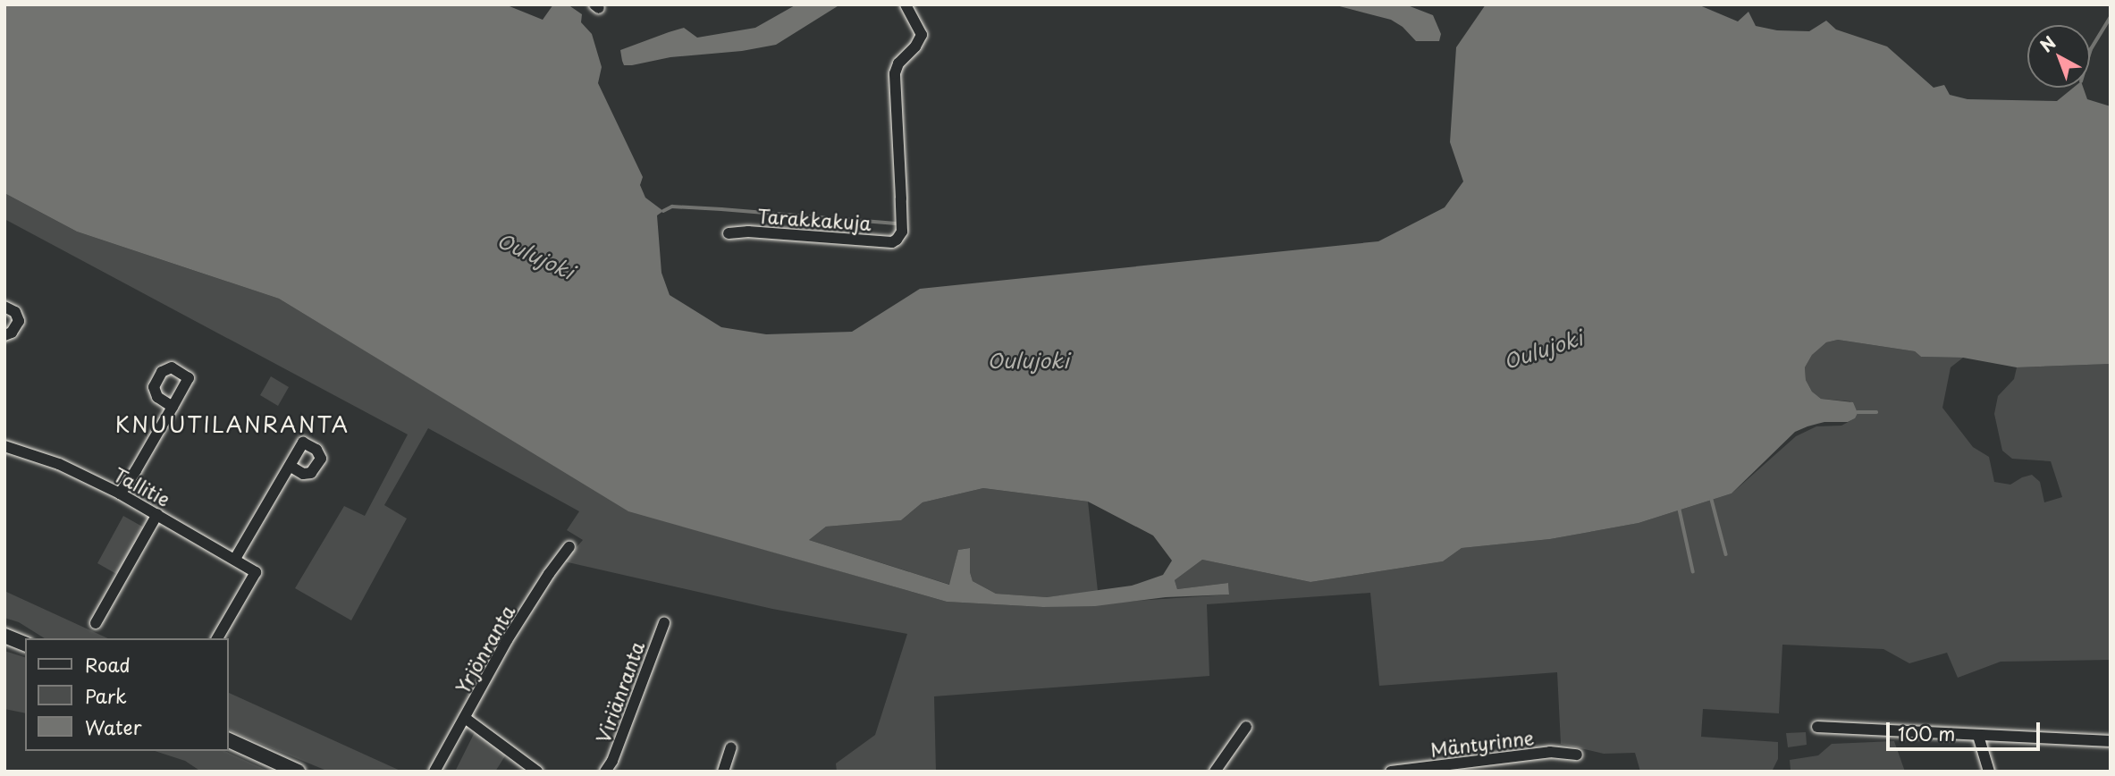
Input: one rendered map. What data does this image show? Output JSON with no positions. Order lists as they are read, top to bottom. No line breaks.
{"streets":{"street":["Tarakkakuja","Tallitie","Yrjönranta","Viriänranta","Mäntyrinne"]},"districts":["KNUUTILANRANTA"],"water":["Oulujoki"],"legend":["Road","Park","Water"],"scale_bar":"100 m","north":"top left"}
